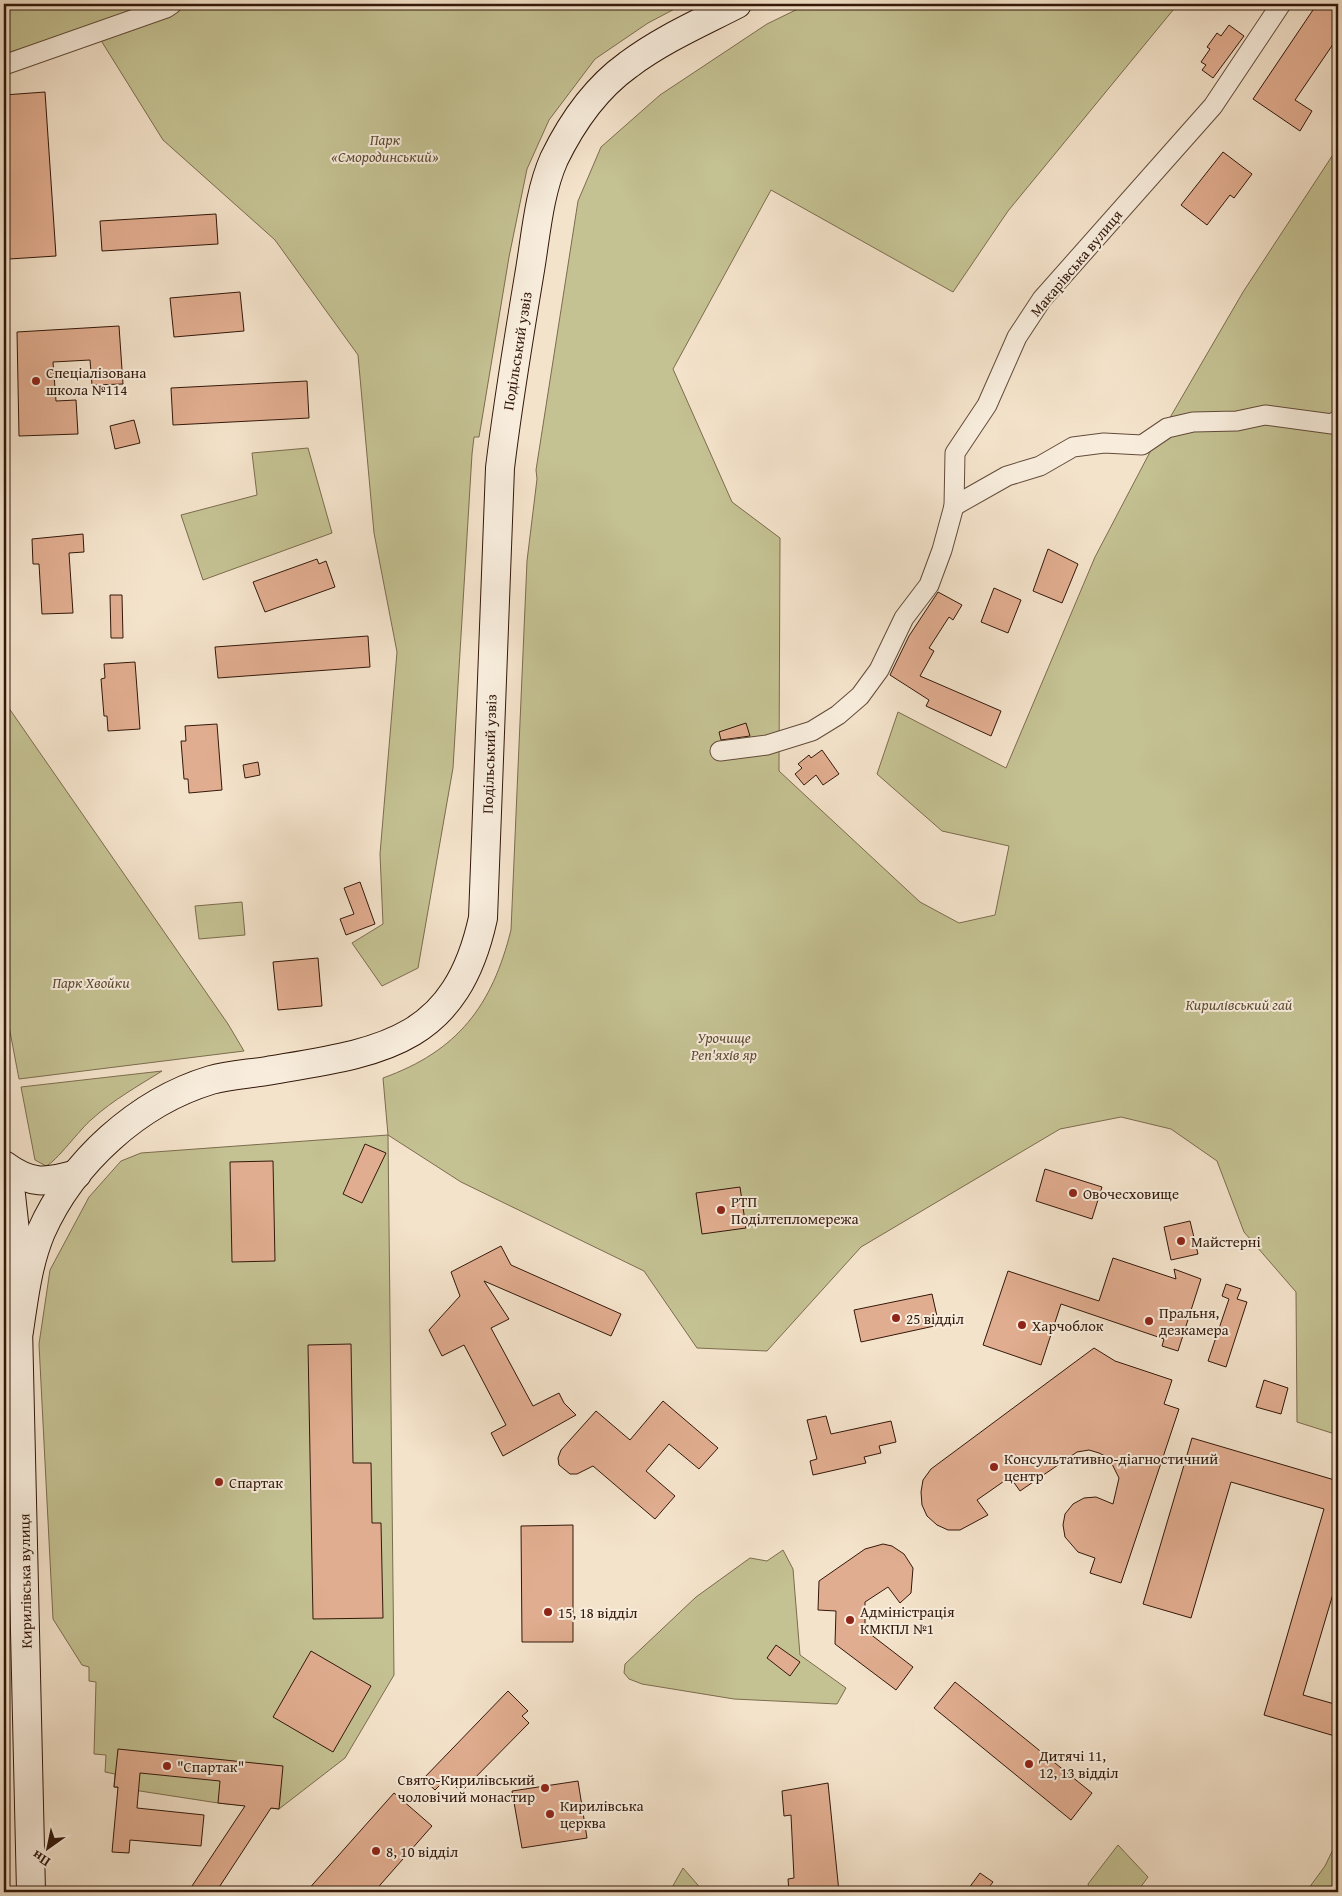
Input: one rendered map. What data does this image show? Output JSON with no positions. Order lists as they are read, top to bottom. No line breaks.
{"streets":{"street":["Макарівська вулиця","Подільський узвіз","Кирилівська вулиця"]},"crossings":[["Подільський узвіз","Кирилівська вулиця"]],"parks":["Парк «Смородинський»","Парк Хвойки","Кирилівський гай","Урочище Реп'яхів яр"],"places":["Спеціалізована школа №114","Овочесховище","РТП Поділтепломережа","Майстерні","25 відділ","Пральня, дезкамера","Харчоблок","Консультативно-діагностичний центр","Спартак","15, 18 відділ","Адміністрація КМКПЛ №1","Дитячі 11, 12, 13 відділ","\"Спартак\"","Свято-Кирилівський чоловічий монастир","Кирилівська церква","8, 10 відділ"],"north":"bottom left"}
